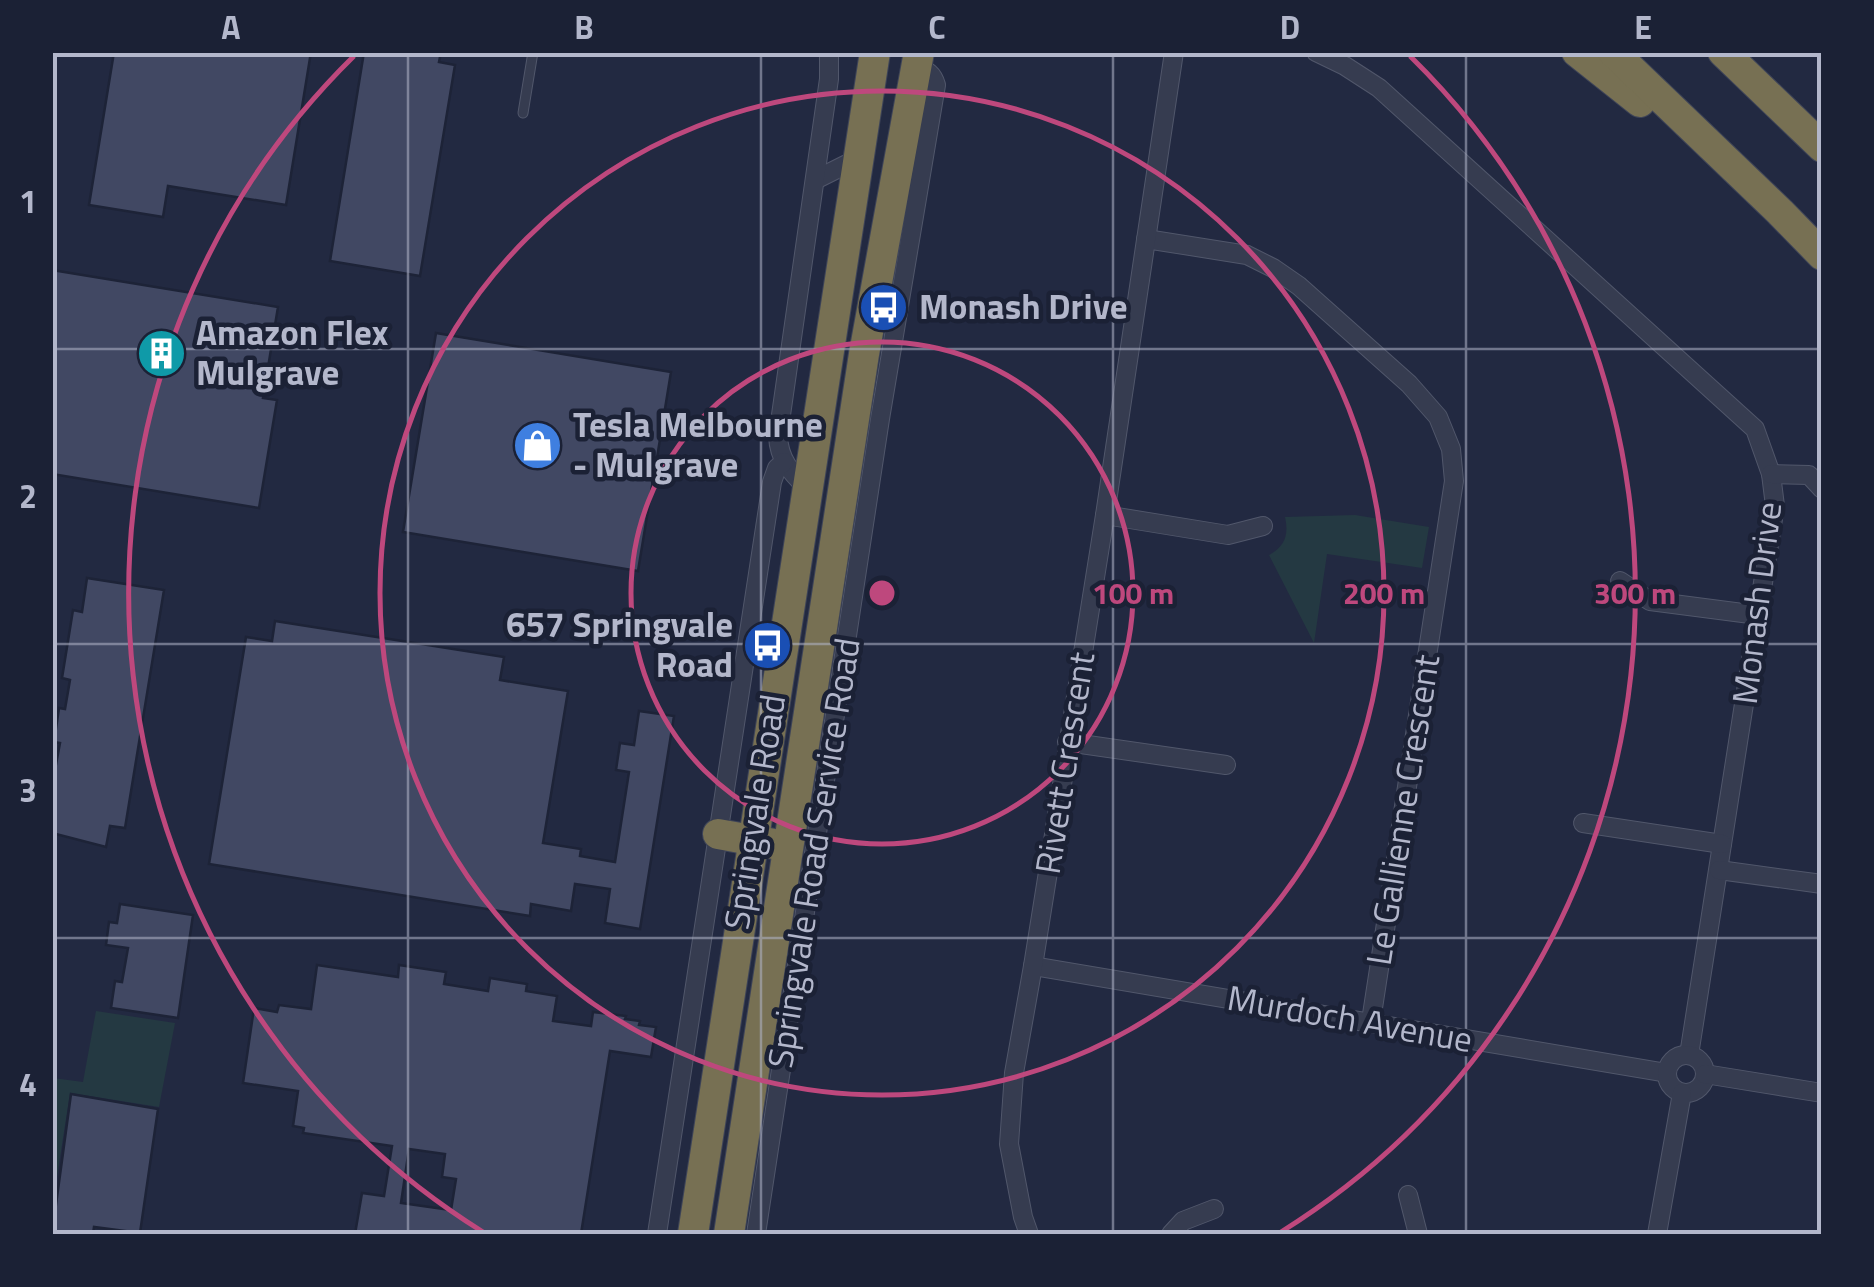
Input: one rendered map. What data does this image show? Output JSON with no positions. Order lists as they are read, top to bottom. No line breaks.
{"streets":{"highway":["Springvale Road"],"street":["Monash Drive","Rivett Crescent","Le Gallienne Crescent","Springvale Road Service Road","Murdoch Avenue"]},"crossings":[["Monash Drive","Murdoch Avenue"],["Rivett Crescent","Le Gallienne Crescent"],["Rivett Crescent","Murdoch Avenue"],["Le Gallienne Crescent","Murdoch Avenue"],["Springvale Road","Springvale Road Service Road"]],"places":{"bus stop":["Monash Drive","657 Springvale Road"],"building":["Amazon Flex Mulgrave"],"shop":["Tesla Melbourne - Mulgrave"]},"grid":{"columns":["A","B","C","D","E"],"rows":["1","2","3","4"]},"rings":["100 m","200 m","300 m"]}
